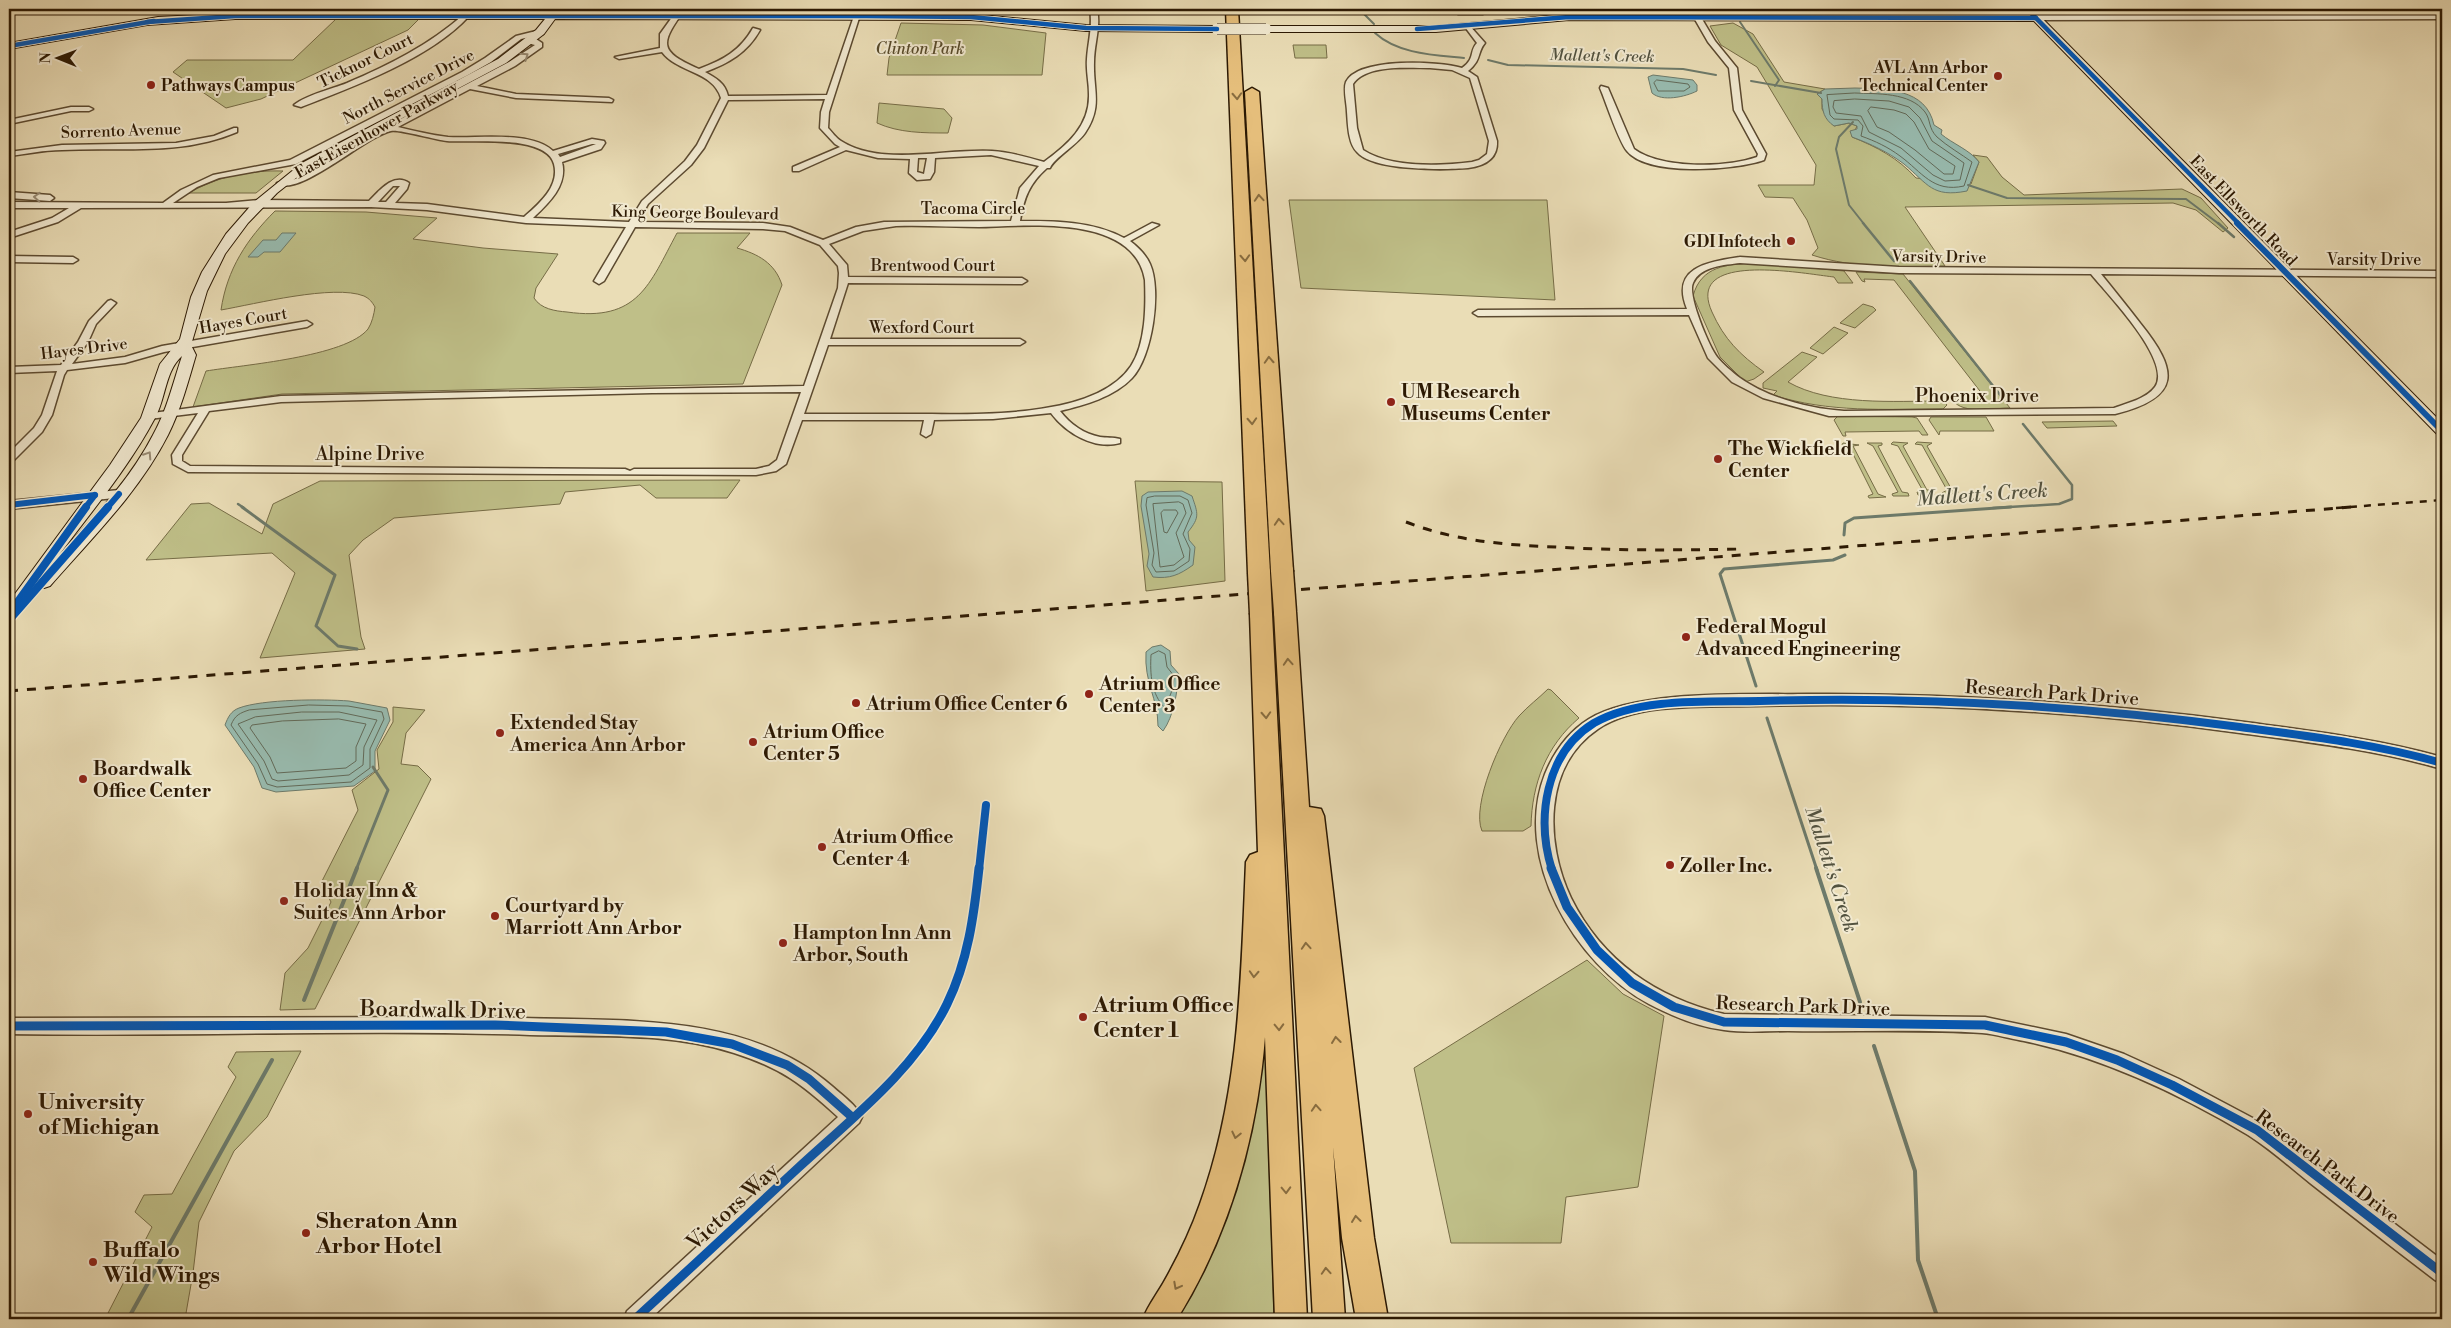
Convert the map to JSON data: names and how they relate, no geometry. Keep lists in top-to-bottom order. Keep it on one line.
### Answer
{"streets":{"main road":["East Eisenhower Parkway","East Ellsworth Road"],"street":["Ticknor Court","North Service Drive","Sorrento Avenue","Tacoma Circle","King George Boulevard","Varsity Drive","Brentwood Court","Hayes Court","Wexford Court","Hayes Drive","Phoenix Drive","Alpine Drive","Research Park Drive","Boardwalk Drive","Victors Way"]},"crossings":[["North Service Drive","East Eisenhower Parkway"],["North Service Drive","King George Boulevard"],["East Eisenhower Parkway","King George Boulevard"],["East Eisenhower Parkway","Hayes Court"],["East Eisenhower Parkway","Hayes Drive"],["Tacoma Circle","King George Boulevard"],["Tacoma Circle","Alpine Drive"],["East Ellsworth Road","Varsity Drive"],["King George Boulevard","Brentwood Court"],["Varsity Drive","Phoenix Drive"],["Hayes Court","Hayes Drive"],["Boardwalk Drive","Victors Way"]],"water":["Mallett's Creek"],"parks":["Clinton Park"],"places":["AVL Ann Arbor Technical Center","Pathways Campus","GDI Infotech","UM Research Museums Center","The Wickfield Center","Federal Mogul Advanced Engineering","Atrium Office Center 3","Atrium Office Center 6","Extended Stay America Ann Arbor","Atrium Office Center 5","Boardwalk Office Center","Atrium Office Center 4","Zoller Inc.","Holiday Inn & Suites Ann Arbor","Courtyard by Marriott Ann Arbor","Hampton Inn Ann Arbor, South","Atrium Office Center 1","University of Michigan","Sheraton Ann Arbor Hotel","Buffalo Wild Wings"],"north":"left"}
